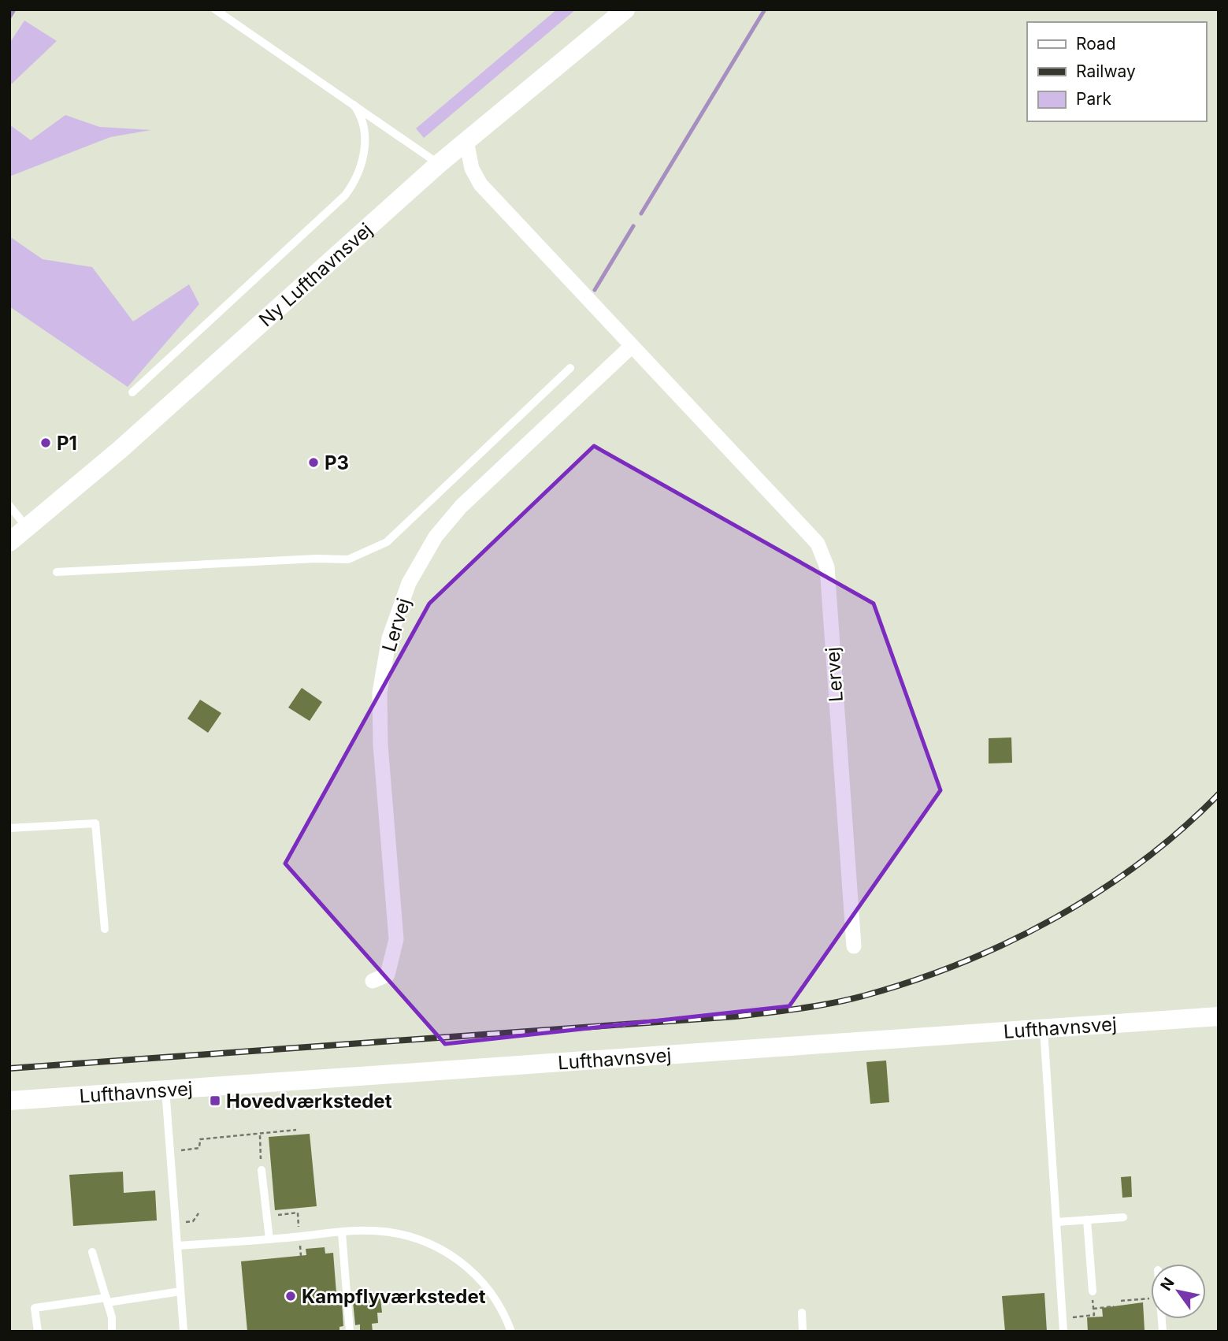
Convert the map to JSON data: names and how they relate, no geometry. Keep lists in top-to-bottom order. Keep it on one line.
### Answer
{"streets":{"street":["Ny Lufthavnsvej","Lervej","Lufthavnsvej"]},"crossings":[["Ny Lufthavnsvej","Lervej"]],"places":{"other":["P1","P3","Kampflyværkstedet"],"transit":["Hovedværkstedet"]},"legend":["Road","Railway","Park"],"north":"top left"}
